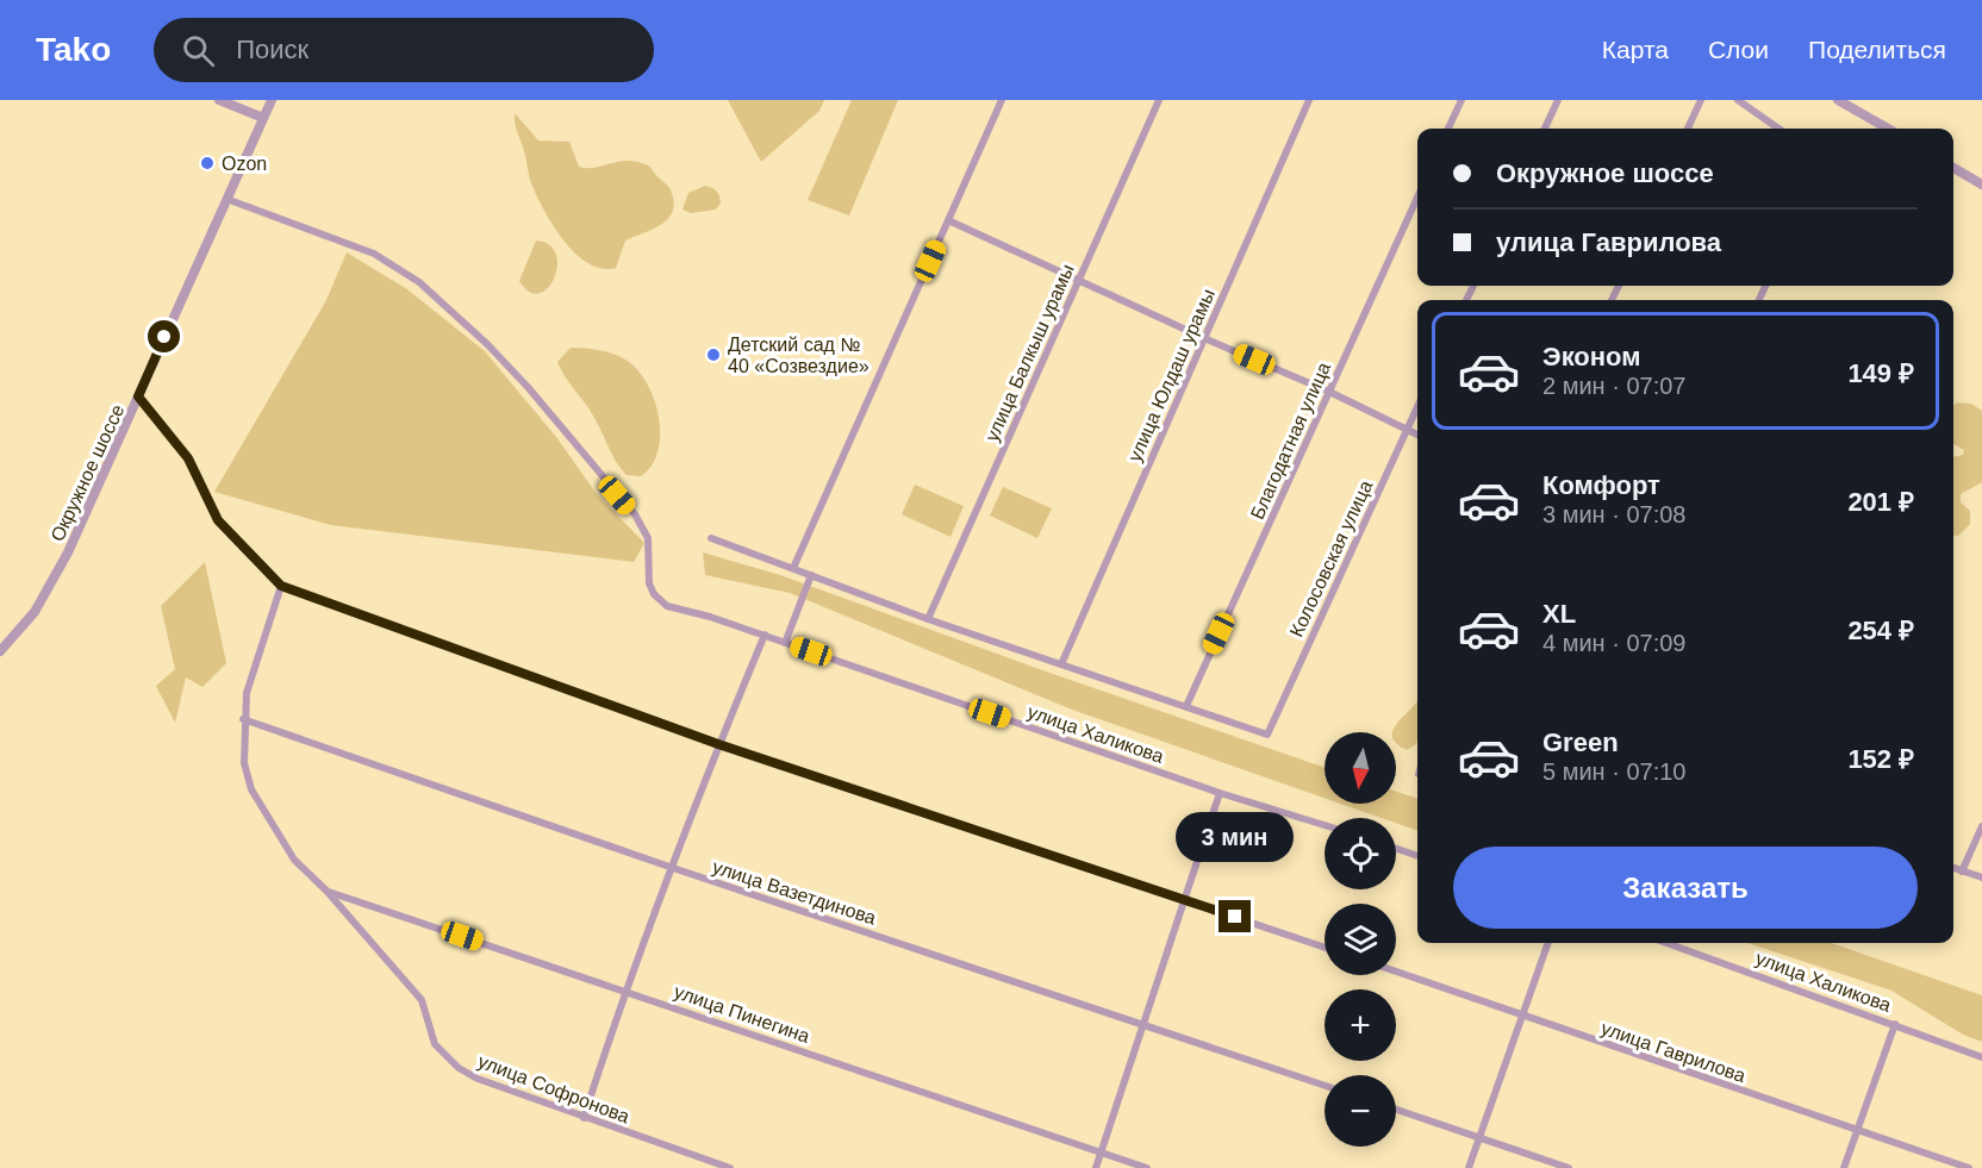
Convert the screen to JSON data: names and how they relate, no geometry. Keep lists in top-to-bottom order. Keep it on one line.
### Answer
{"streets":{"street":["улица Балкыш урамы","улица Юлдаш урамы","Благодатная улица","Окружное шоссе","Колосовская улица","улица Халикова","улица Вазетдинова","улица Пинегина","улица Гаврилова","улица Софронова"]},"crossings":[["Благодатная улица","Колосовская улица"],["Окружное шоссе","улица Халикова"],["улица Вазетдинова","улица Софронова"],["улица Пинегина","улица Софронова"]],"places":["Ozon","Детский сад № 40 «Созвездие»"],"north":"bottom","page":{"header":"Tako","search":"Поиск","nav":["Карта","Слои","Поделиться"],"banner":["Окружное шоссе","улица Гаврилова"],"list":[{"name":"Эконом","note":"2 мин · 07:07","value":"149 ₽"},{"name":"Комфорт","note":"3 мин · 07:08","value":"201 ₽"},{"name":"XL","note":"4 мин · 07:09","value":"254 ₽"},{"name":"Green","note":"5 мин · 07:10","value":"152 ₽"}],"map_buttons":["+","−"],"bubble":"3 мин","buttons":"Заказать"}}
